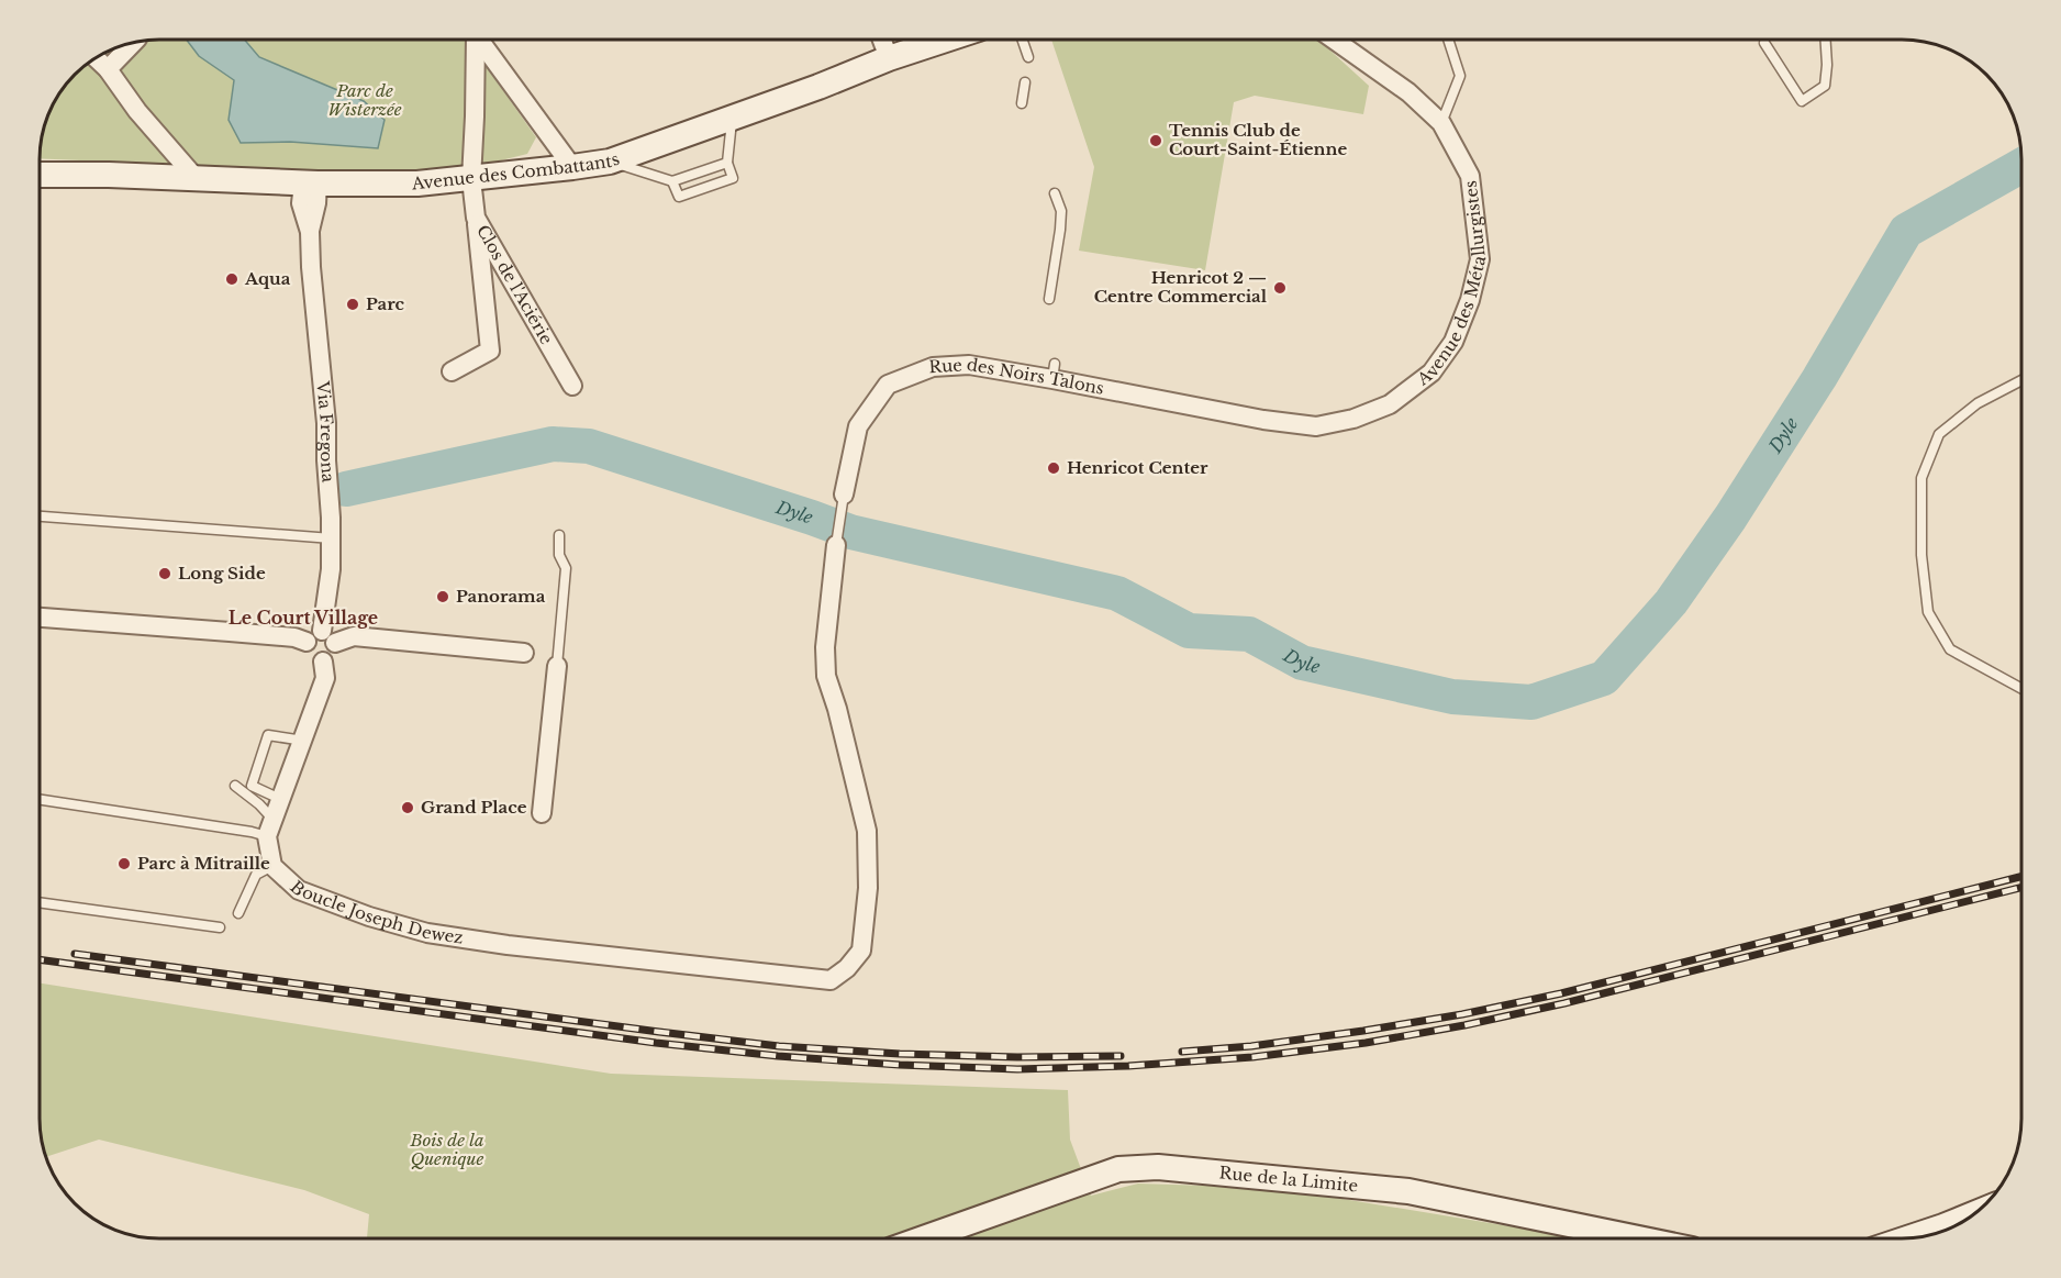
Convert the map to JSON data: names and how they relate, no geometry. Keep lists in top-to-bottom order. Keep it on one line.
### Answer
{"streets":{"main road":["Avenue des Combattants","Rue de la Limite"],"street":["Avenue des Métallurgistes","Clos de l'Aciérie","Rue des Noirs Talons","Via Fregona","Boucle Joseph Dewez"]},"crossings":[["Avenue des Combattants","Clos de l'Aciérie"],["Avenue des Combattants","Via Fregona"],["Avenue des Métallurgistes","Rue des Noirs Talons"],["Rue des Noirs Talons","Boucle Joseph Dewez"]],"districts":["Le Court Village"],"water":["Dyle"],"parks":["Parc de Wisterzée","Bois de la Quenique"],"places":["Tennis Club de Court-Saint-Étienne","Aqua","Henricot 2 — Centre Commercial","Parc","Henricot Center","Long Side","Panorama","Grand Place","Parc à Mitraille"]}
